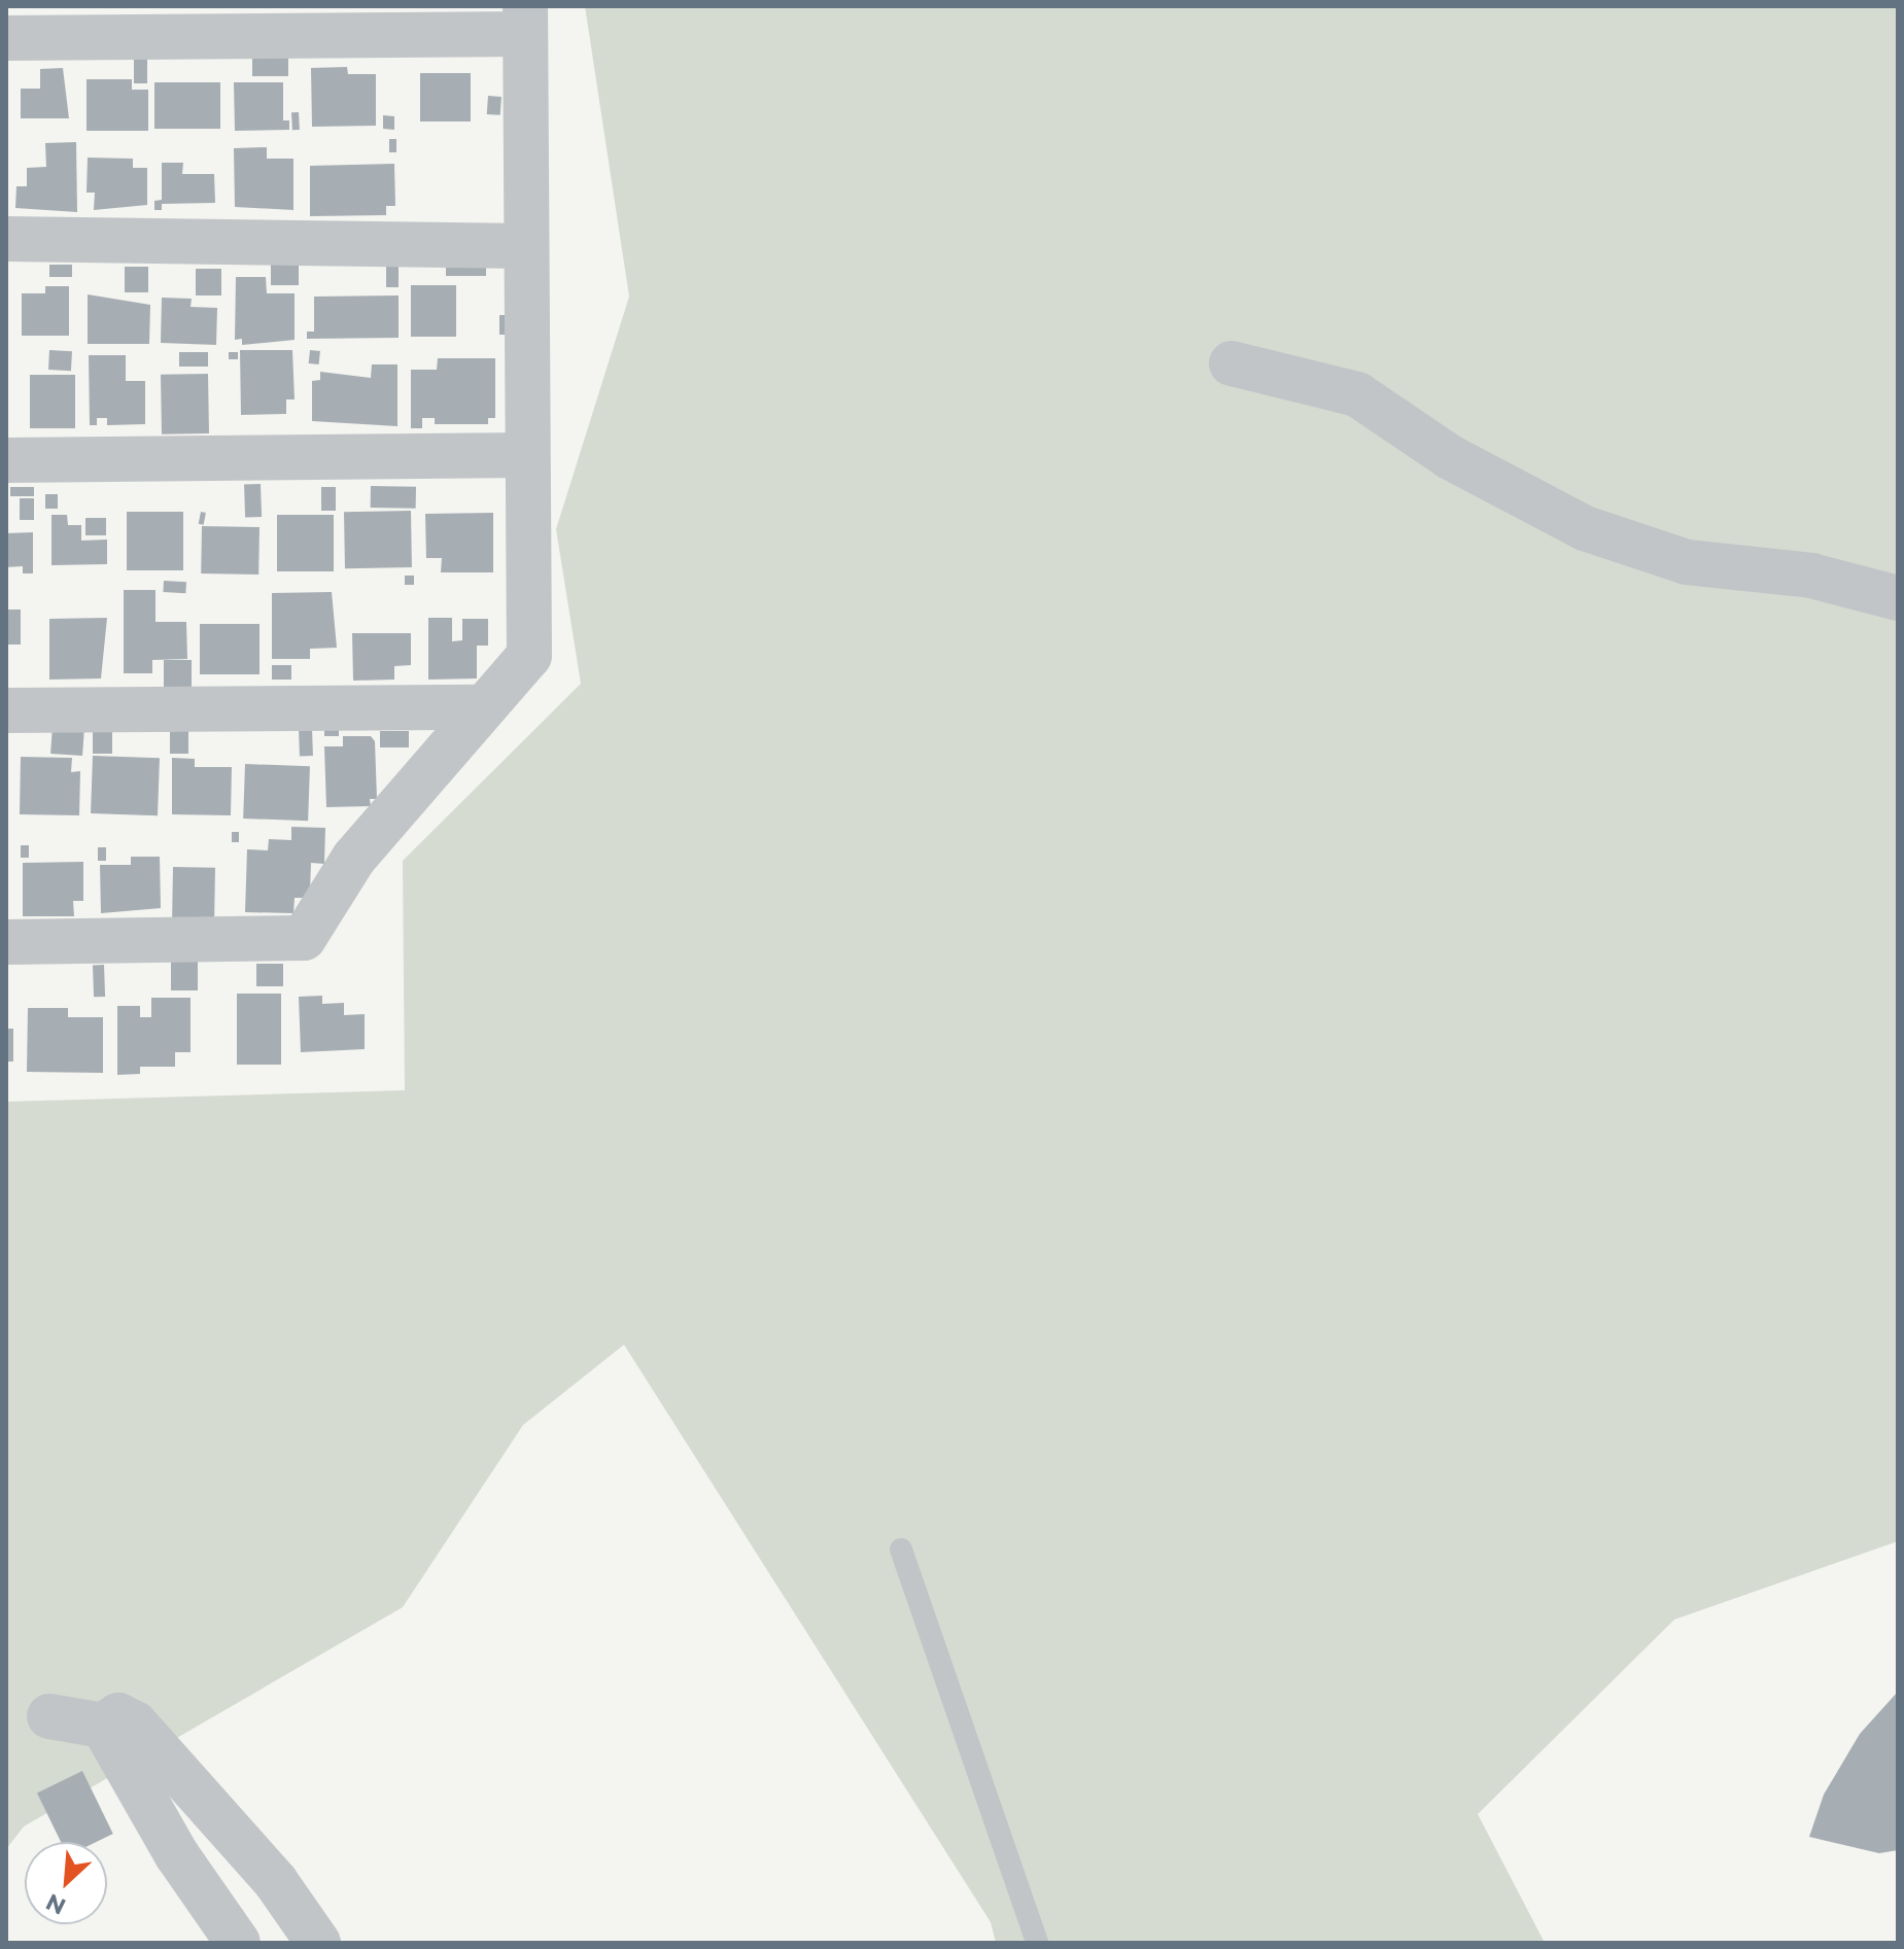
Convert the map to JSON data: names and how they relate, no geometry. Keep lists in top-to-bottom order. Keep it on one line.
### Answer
{"north":"bottom left"}
